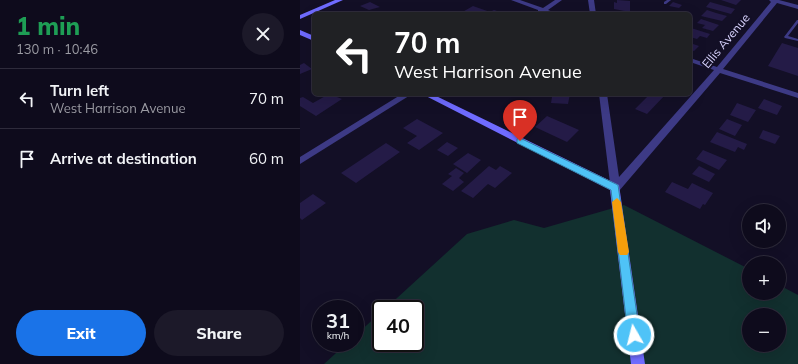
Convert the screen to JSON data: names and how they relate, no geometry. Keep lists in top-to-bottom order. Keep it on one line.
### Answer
{"streets":{"street":["Ellis Avenue"]},"page":{"heading":["1 min","130 m · 10:46"],"turn":["70 m","West Harrison Avenue"],"list":[{"name":"Turn left","note":"West Harrison Avenue","value":"70 m"},{"name":"Arrive at destination","value":"60 m"}],"map_buttons":["+","−"],"speed":"31 km/h","limit":"40","buttons":["Exit","Share"]}}
